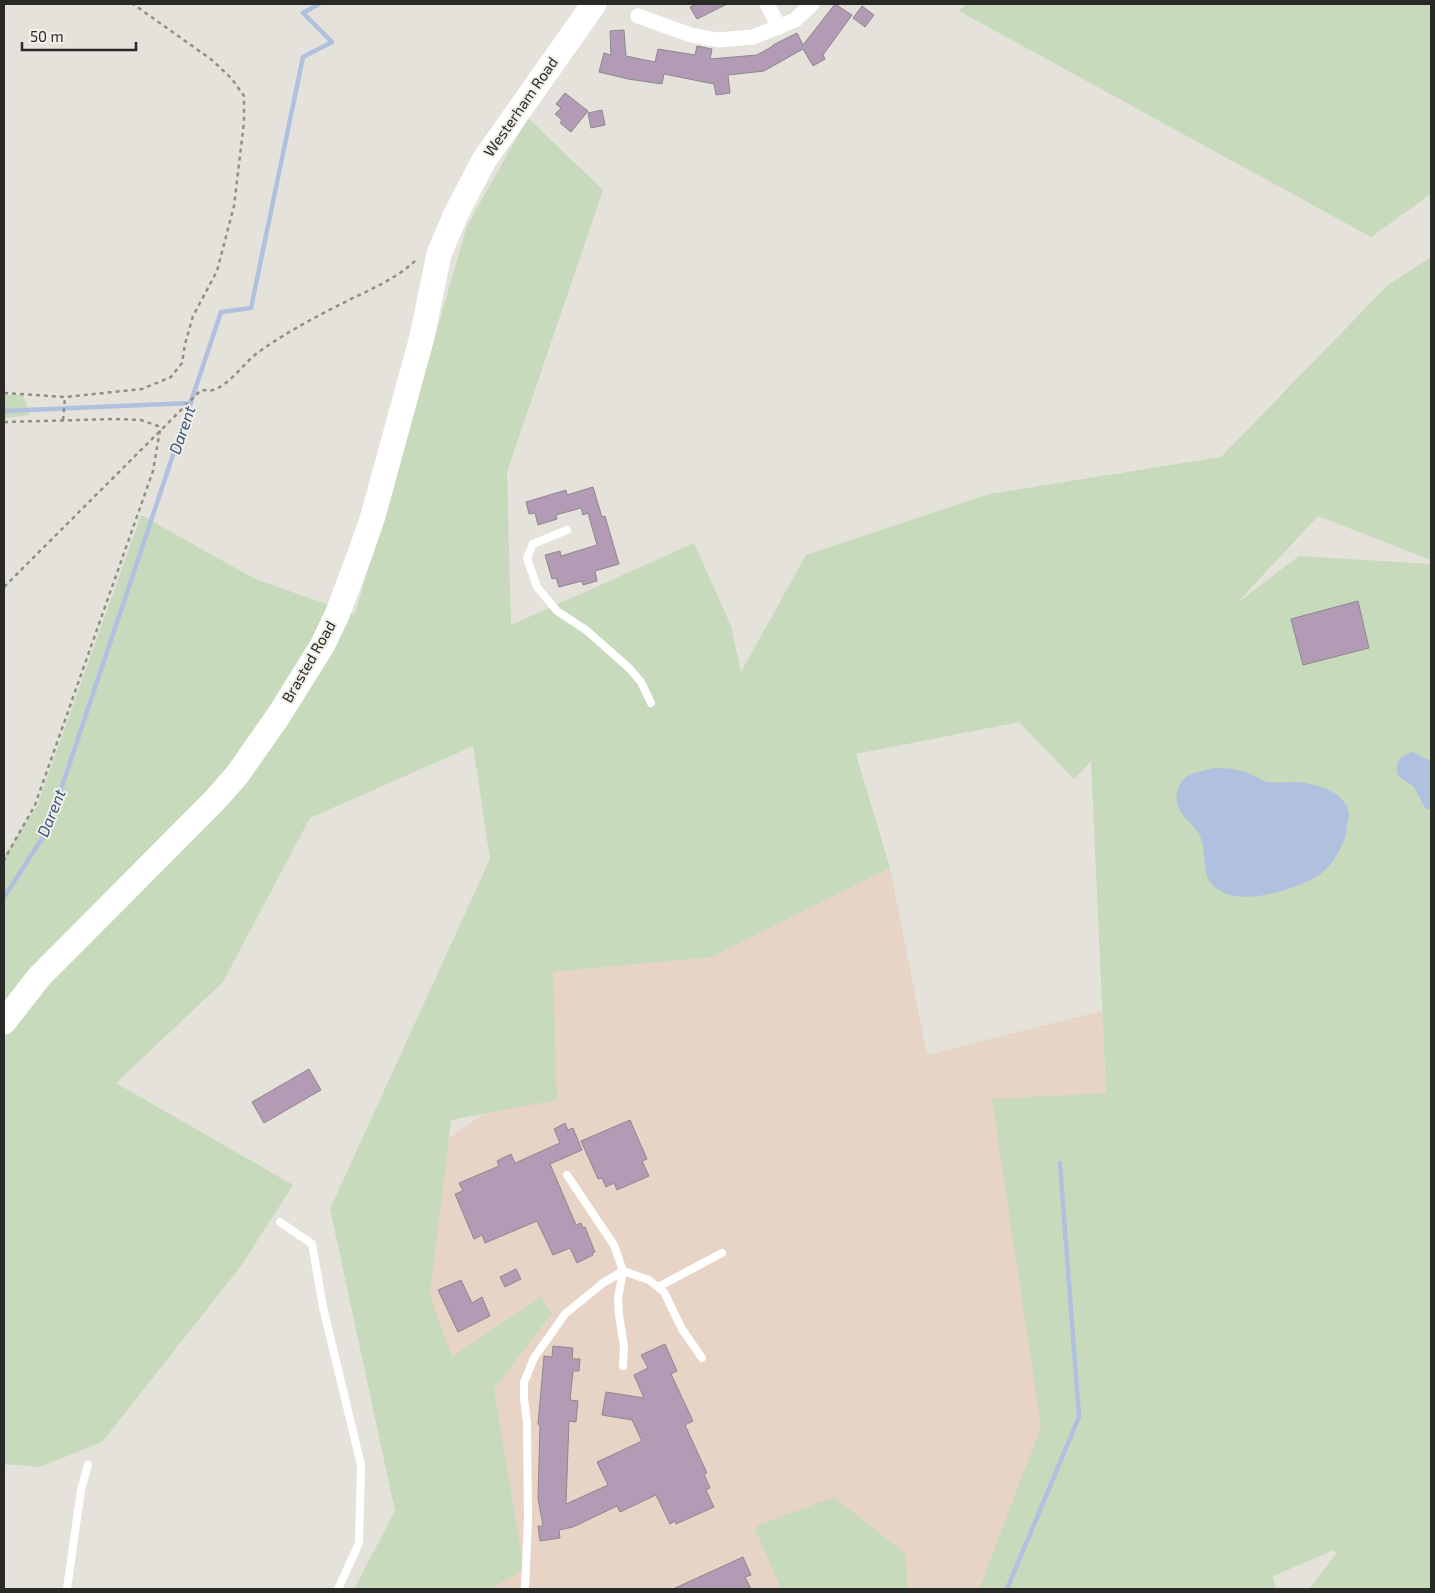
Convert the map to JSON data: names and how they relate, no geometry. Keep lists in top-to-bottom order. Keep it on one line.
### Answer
{"streets":{"main road":["Westerham Road","Brasted Road"]},"crossings":[["Westerham Road","Brasted Road"]],"water":["Darent"],"scale_bar":"50 m"}
